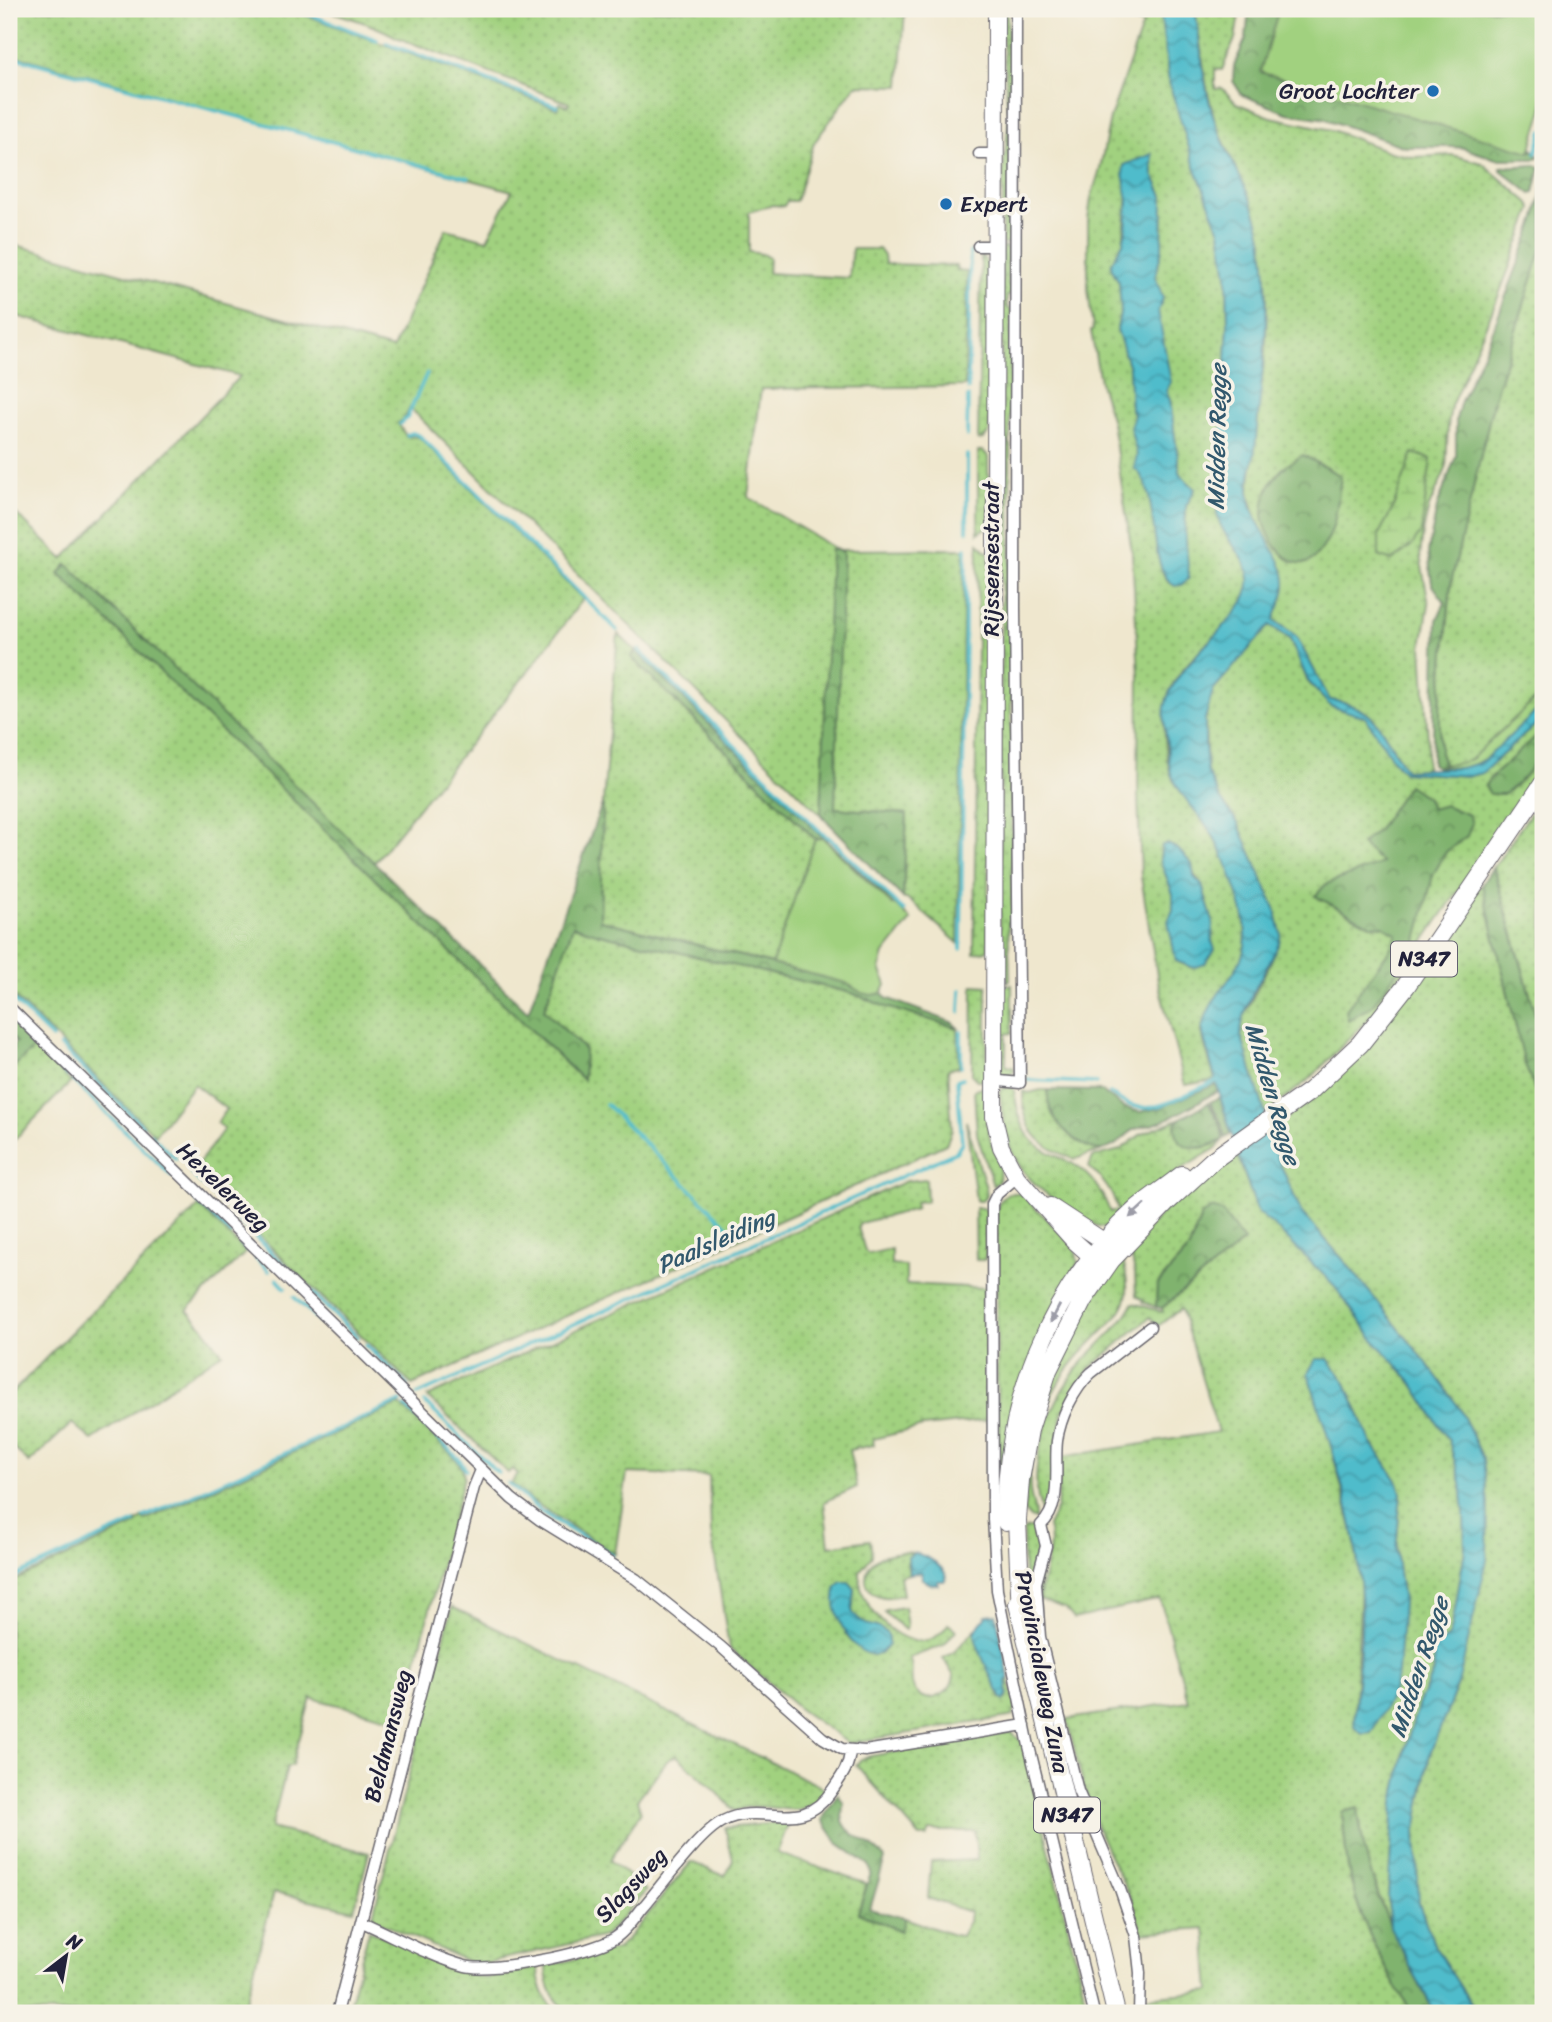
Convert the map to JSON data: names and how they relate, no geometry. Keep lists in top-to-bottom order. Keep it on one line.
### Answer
{"streets":{"main road":["Rijssensestraat","N347","Provincialeweg Zuna"],"street":["Hexelerweg","Beldmansweg","Slagsweg"]},"crossings":[["Rijssensestraat","N347"],["Rijssensestraat","Provincialeweg Zuna"],["N347","Provincialeweg Zuna"],["Hexelerweg","Beldmansweg"],["Beldmansweg","Slagsweg"]],"water":["Midden Regge","Paalsleiding"],"places":["Groot Lochter","Expert"],"north":"top right"}
